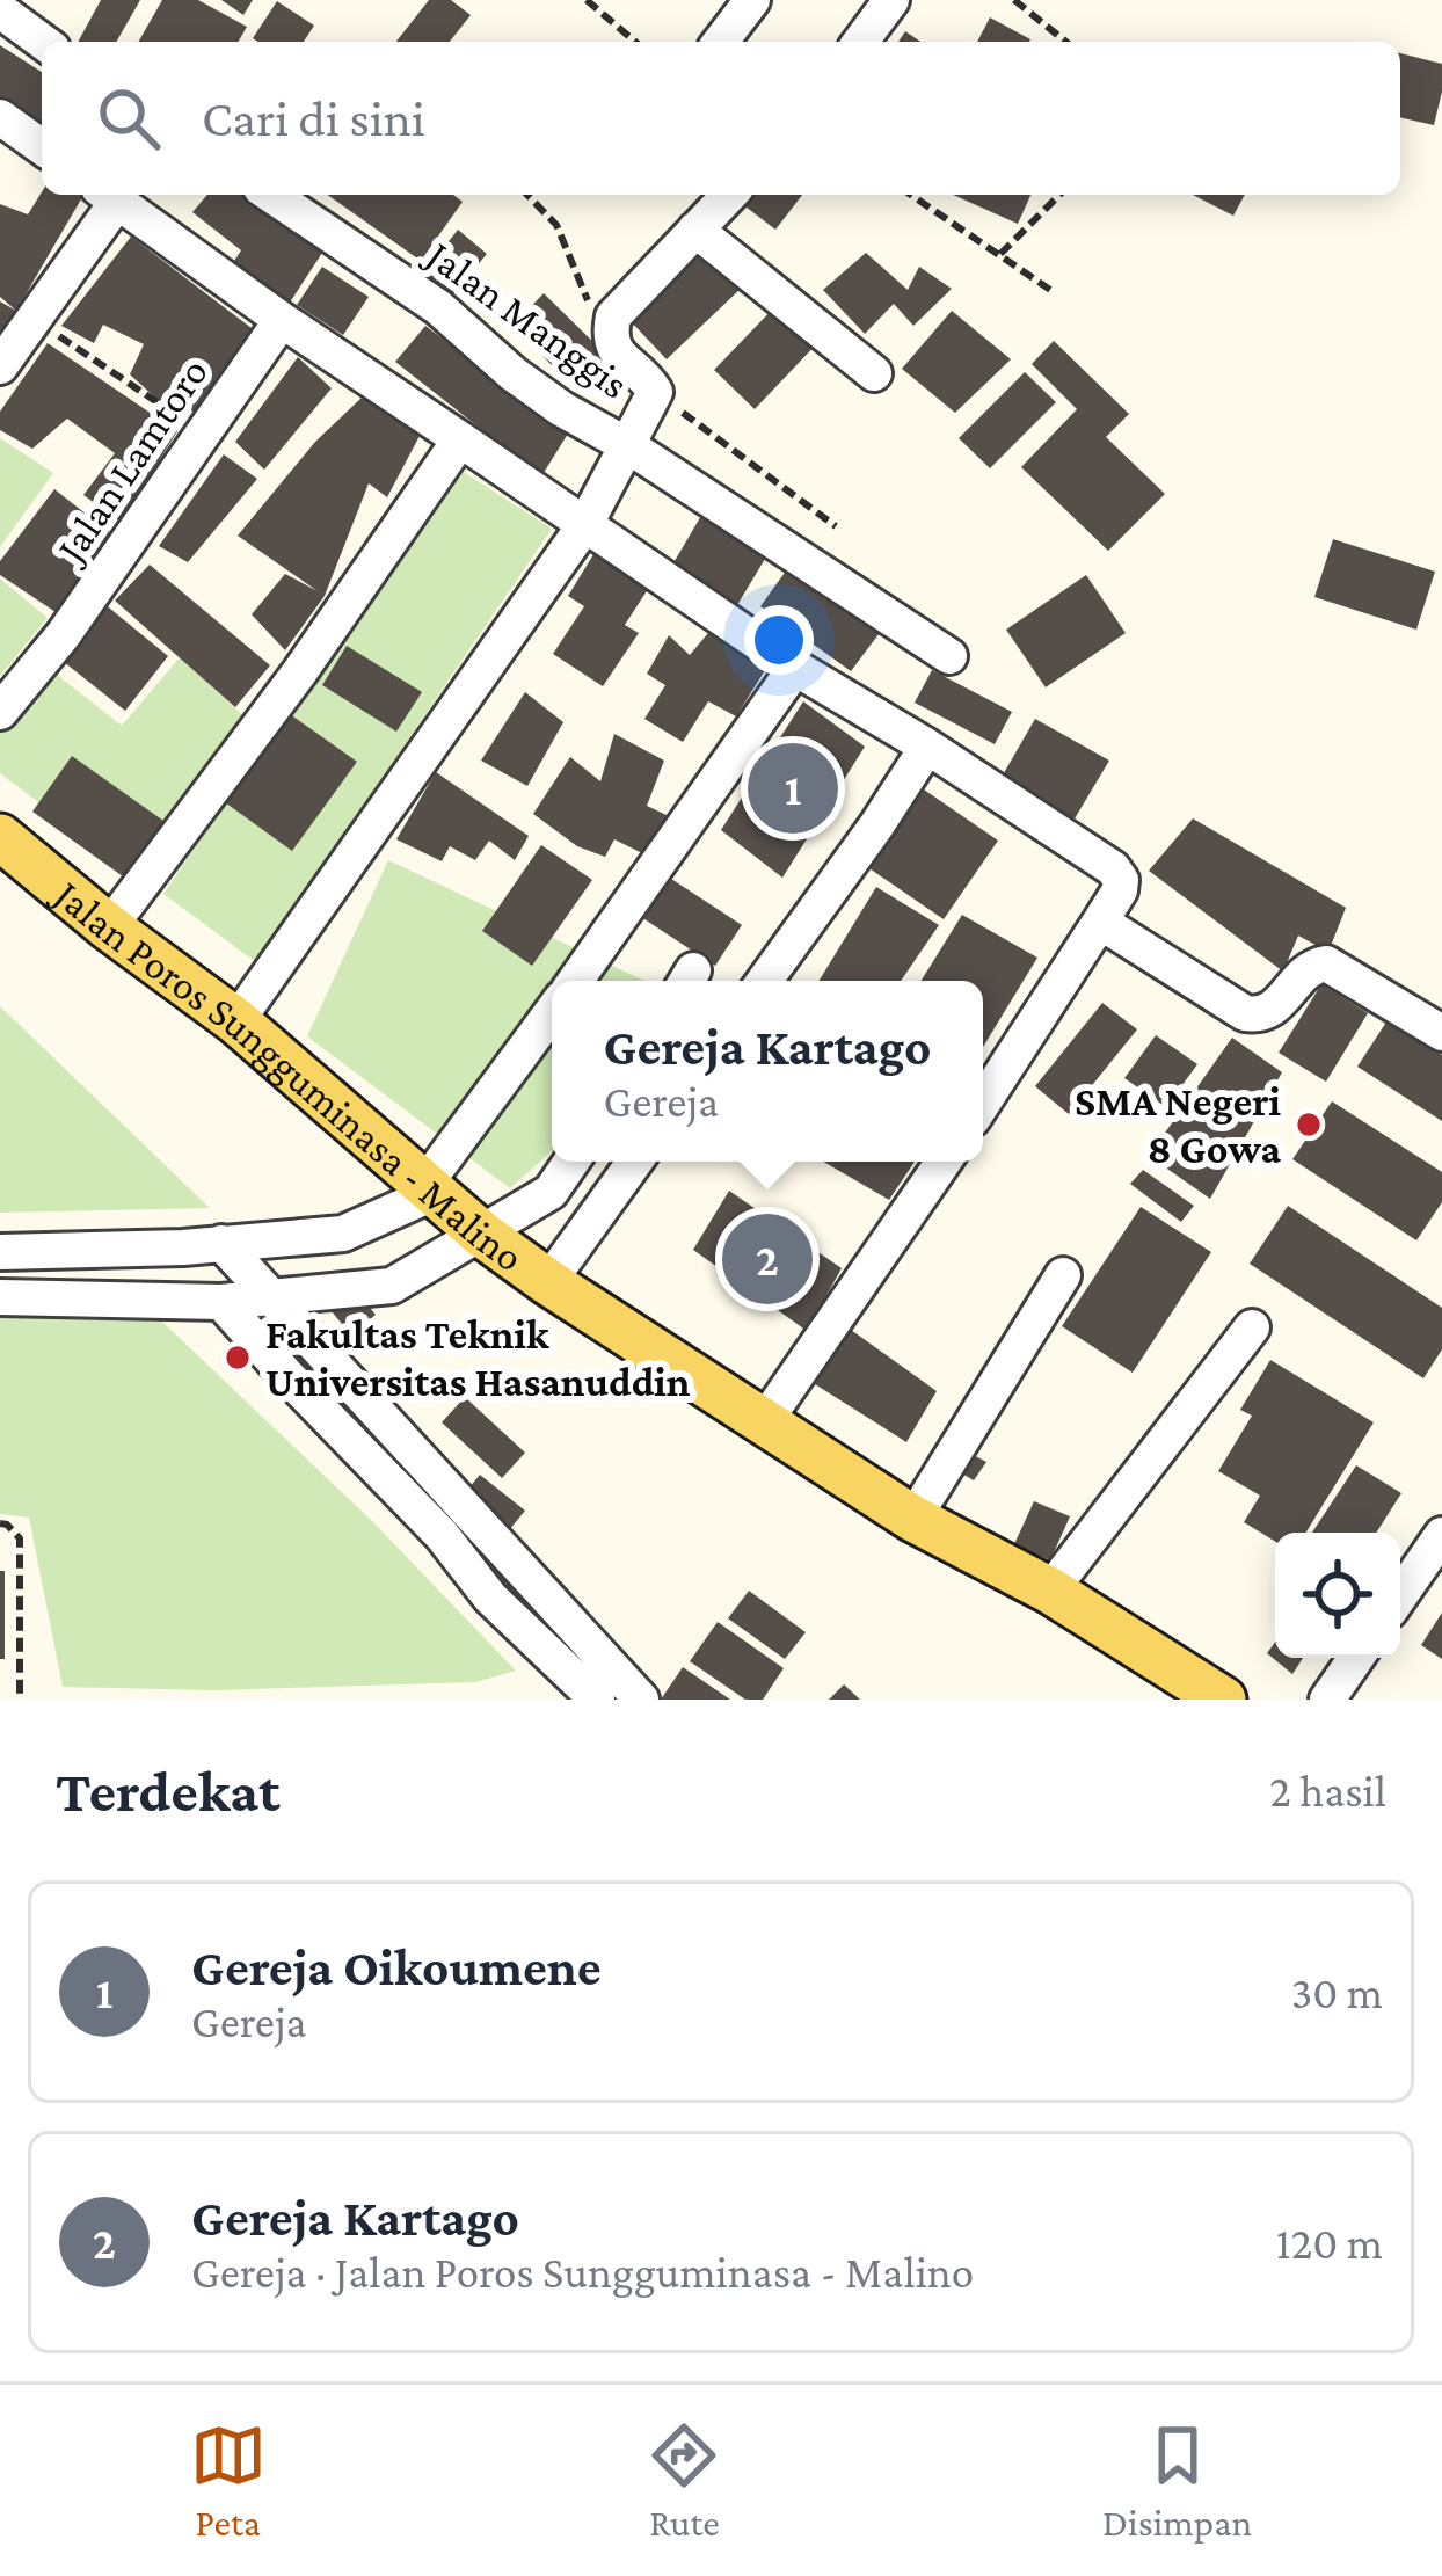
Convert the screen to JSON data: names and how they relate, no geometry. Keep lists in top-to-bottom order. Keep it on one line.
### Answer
{"streets":{"main road":["Jalan Poros Sungguminasa - Malino"],"street":["Jalan Manggis","Jalan Lamtoro"]},"crossings":[["Jalan Manggis","Jalan Poros Sungguminasa - Malino"]],"places":["SMA Negeri 8 Gowa","Fakultas Teknik Universitas Hasanuddin"],"page":{"search":"Cari di sini","pins":["1","2"],"popup":["Gereja Kartago","Gereja"],"heading":["Terdekat","2 hasil"],"list":[{"mark":"1","name":"Gereja Oikoumene","note":"Gereja","value":"30 m"},{"mark":"2","name":"Gereja Kartago","note":"Gereja · Jalan Poros Sungguminasa - Malino","value":"120 m"}],"nav":["Peta","Rute","Disimpan"]}}
